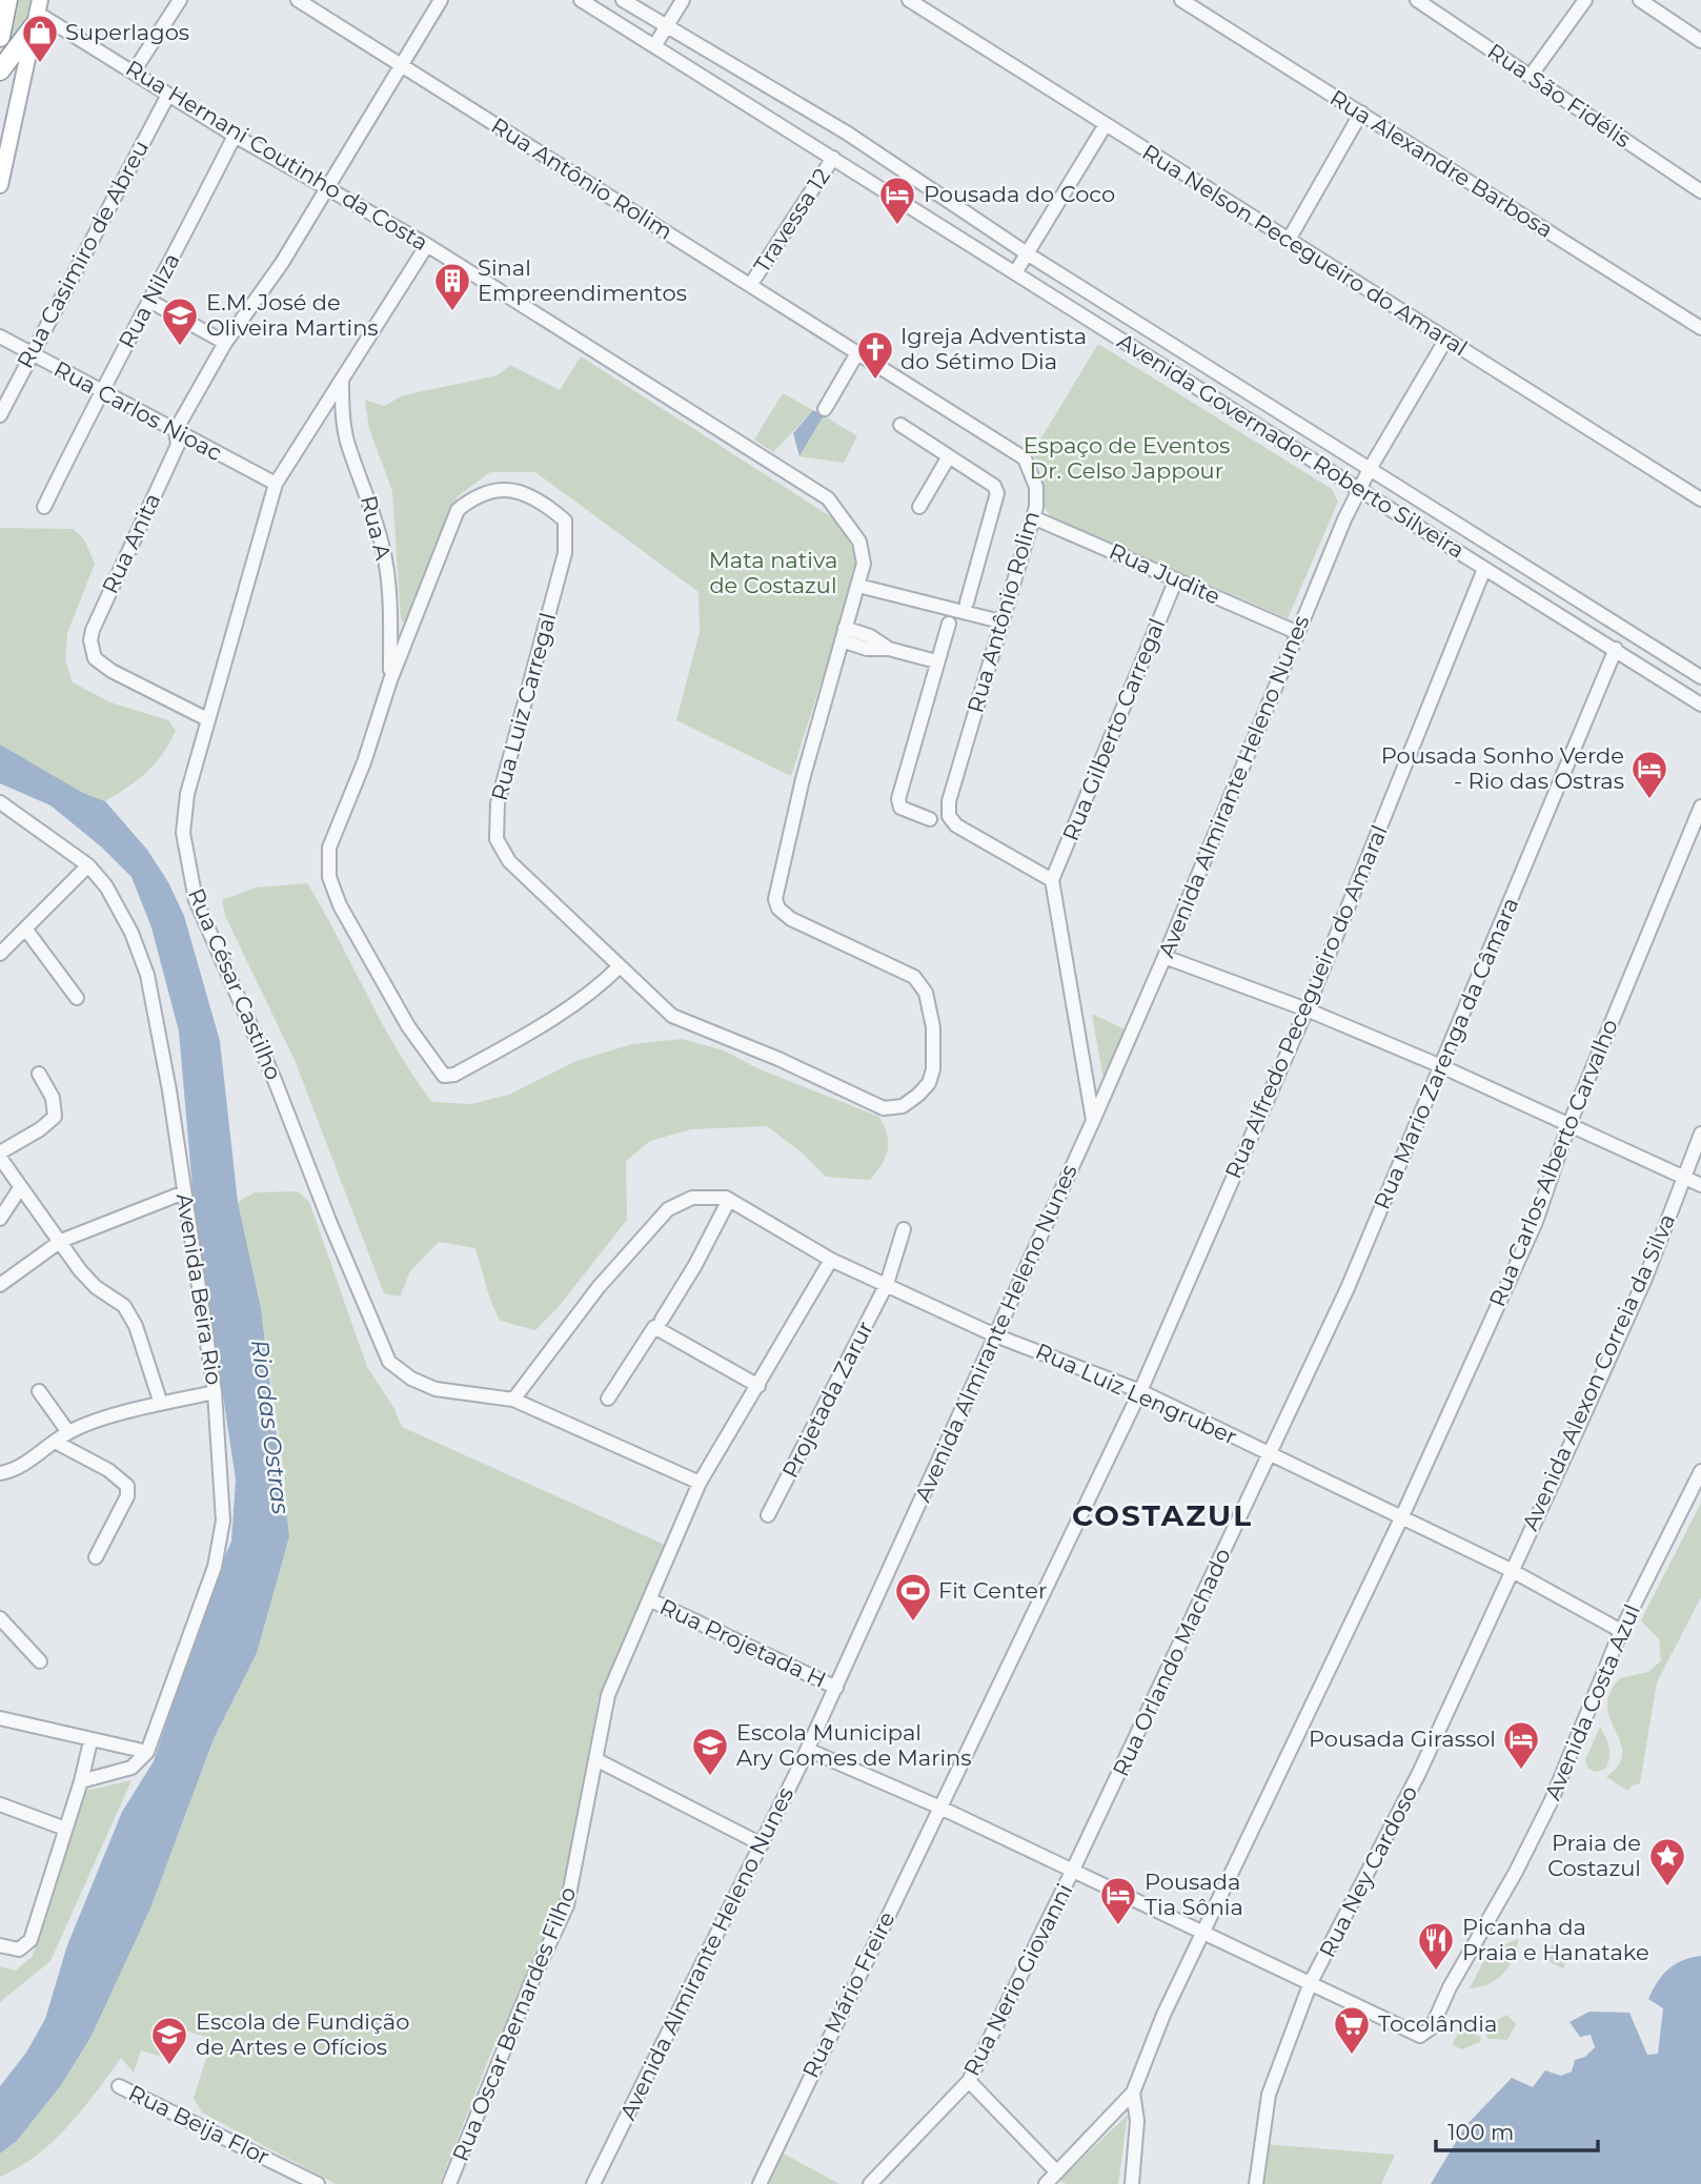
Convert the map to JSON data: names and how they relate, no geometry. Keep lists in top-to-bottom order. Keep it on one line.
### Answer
{"streets":{"street":["Rua São Fidélis","Rua Hernani Coutinho da Costa","Rua Alexandre Barbosa","Rua Antônio Rolim","Travessa 12","Rua Nelson Pecegueiro do Amaral","Rua Casimiro de Abreu","Rua Nilza","Rua Carlos Nioac","Avenida Governador Roberto Silveira","Rua A","Rua Anita","Rua Judite","Rua Luiz Carregal","Rua Gilberto Carregal","Avenida Almirante Heleno Nunes","Rua César Castilho","Rua Alfredo Pecegueiro do Amaral","Rua Mario Zarenga da Câmara","Rua Carlos Alberto Carvalho","Avenida Beira Rio","Avenida Alexon Correia da Silva","Rua Luiz Lengruber","Projetada Zarur","Rua Projetada H","Rua Orlando Machado","Avenida Costa Azul","Rua Ney Cardoso","Rua Nerio Giovanni","Rua Mário Freire","Rua Oscar Bernardes Filho","Rua Beija Flor"]},"crossings":[["Rua Hernani Coutinho da Costa","Rua Casimiro de Abreu"],["Rua Hernani Coutinho da Costa","Rua Nilza"],["Rua Hernani Coutinho da Costa","Rua Anita"],["Rua Hernani Coutinho da Costa","Rua Luiz Carregal"],["Rua Hernani Coutinho da Costa","Rua César Castilho"],["Rua Antônio Rolim","Travessa 12"],["Rua Antônio Rolim","Rua Anita"],["Rua Antônio Rolim","Rua Judite"],["Rua Antônio Rolim","Rua Gilberto Carregal"],["Travessa 12","Avenida Governador Roberto Silveira"],["Rua Nelson Pecegueiro do Amaral","Avenida Almirante Heleno Nunes"],["Rua Casimiro de Abreu","Rua Carlos Nioac"],["Rua Nilza","Rua Carlos Nioac"],["Rua Carlos Nioac","Rua Anita"],["Rua Carlos Nioac","Rua César Castilho"],["Avenida Governador Roberto Silveira","Avenida Almirante Heleno Nunes"],["Avenida Governador Roberto Silveira","Rua Alfredo Pecegueiro do Amaral"],["Avenida Governador Roberto Silveira","Rua Mario Zarenga da Câmara"],["Rua A","Rua Luiz Carregal"],["Rua A","Rua César Castilho"],["Rua Anita","Rua César Castilho"],["Rua Judite","Rua Gilberto Carregal"],["Rua Judite","Avenida Almirante Heleno Nunes"],["Avenida Almirante Heleno Nunes","Rua Luiz Lengruber"],["Avenida Almirante Heleno Nunes","Rua Projetada H"],["Rua César Castilho","Rua Luiz Lengruber"],["Rua César Castilho","Rua Oscar Bernardes Filho"],["Rua Alfredo Pecegueiro do Amaral","Rua Luiz Lengruber"],["Rua Alfredo Pecegueiro do Amaral","Rua Mário Freire"],["Rua Mario Zarenga da Câmara","Rua Luiz Lengruber"],["Rua Mario Zarenga da Câmara","Rua Orlando Machado"],["Rua Carlos Alberto Carvalho","Rua Luiz Lengruber"],["Avenida Alexon Correia da Silva","Rua Luiz Lengruber"],["Avenida Alexon Correia da Silva","Rua Ney Cardoso"],["Rua Luiz Lengruber","Projetada Zarur"],["Rua Luiz Lengruber","Rua Orlando Machado"],["Rua Luiz Lengruber","Avenida Costa Azul"],["Rua Luiz Lengruber","Rua Ney Cardoso"],["Rua Luiz Lengruber","Rua Oscar Bernardes Filho"],["Rua Projetada H","Rua Oscar Bernardes Filho"],["Rua Orlando Machado","Rua Nerio Giovanni"],["Avenida Costa Azul","Rua Ney Cardoso"]],"districts":["COSTAZUL"],"water":["Rio das Ostras"],"parks":["Espaço de Eventos Dr. Celso Jappour","Mata nativa de Costazul"],"places":{"shop":["Superlagos"],"hotel":["Pousada do Coco","Pousada Sonho Verde - Rio das Ostras","Pousada Girassol","Pousada Tia Sônia"],"building":["Sinal Empreendimentos"],"school or university":["E.M. José de Oliveira Martins","Escola Municipal Ary Gomes de Marins","Escola de Fundição de Artes e Ofícios"],"church":["Igreja Adventista do Sétimo Dia"],"sports":["Fit Center"],"place":["Praia de Costazul"],"restaurant":["Picanha da Praia e Hanatake"],"supermarket":["Tocolândia"]},"scale_bar":"100 m"}
